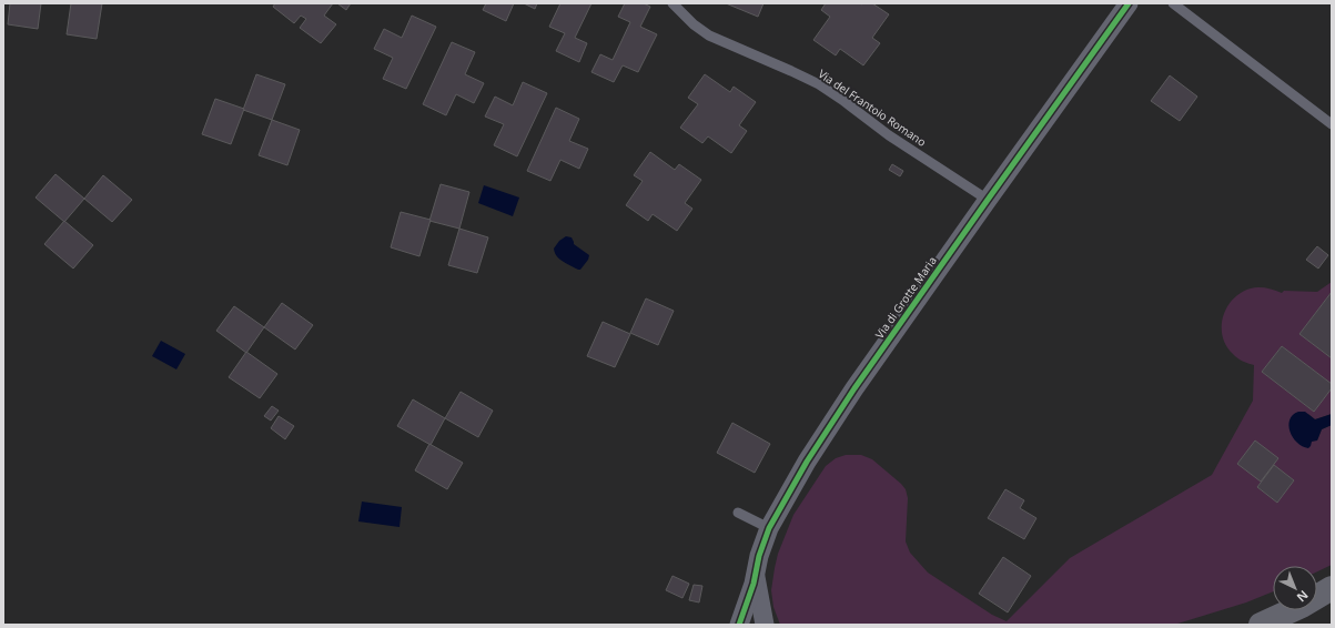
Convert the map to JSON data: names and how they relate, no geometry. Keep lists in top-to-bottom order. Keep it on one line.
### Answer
{"streets":{"street":["Via di Grotte Maria"],"lane":["Via del Frantoio Romano"]},"crossings":[["Via del Frantoio Romano","Via di Grotte Maria"]],"north":"bottom right"}
